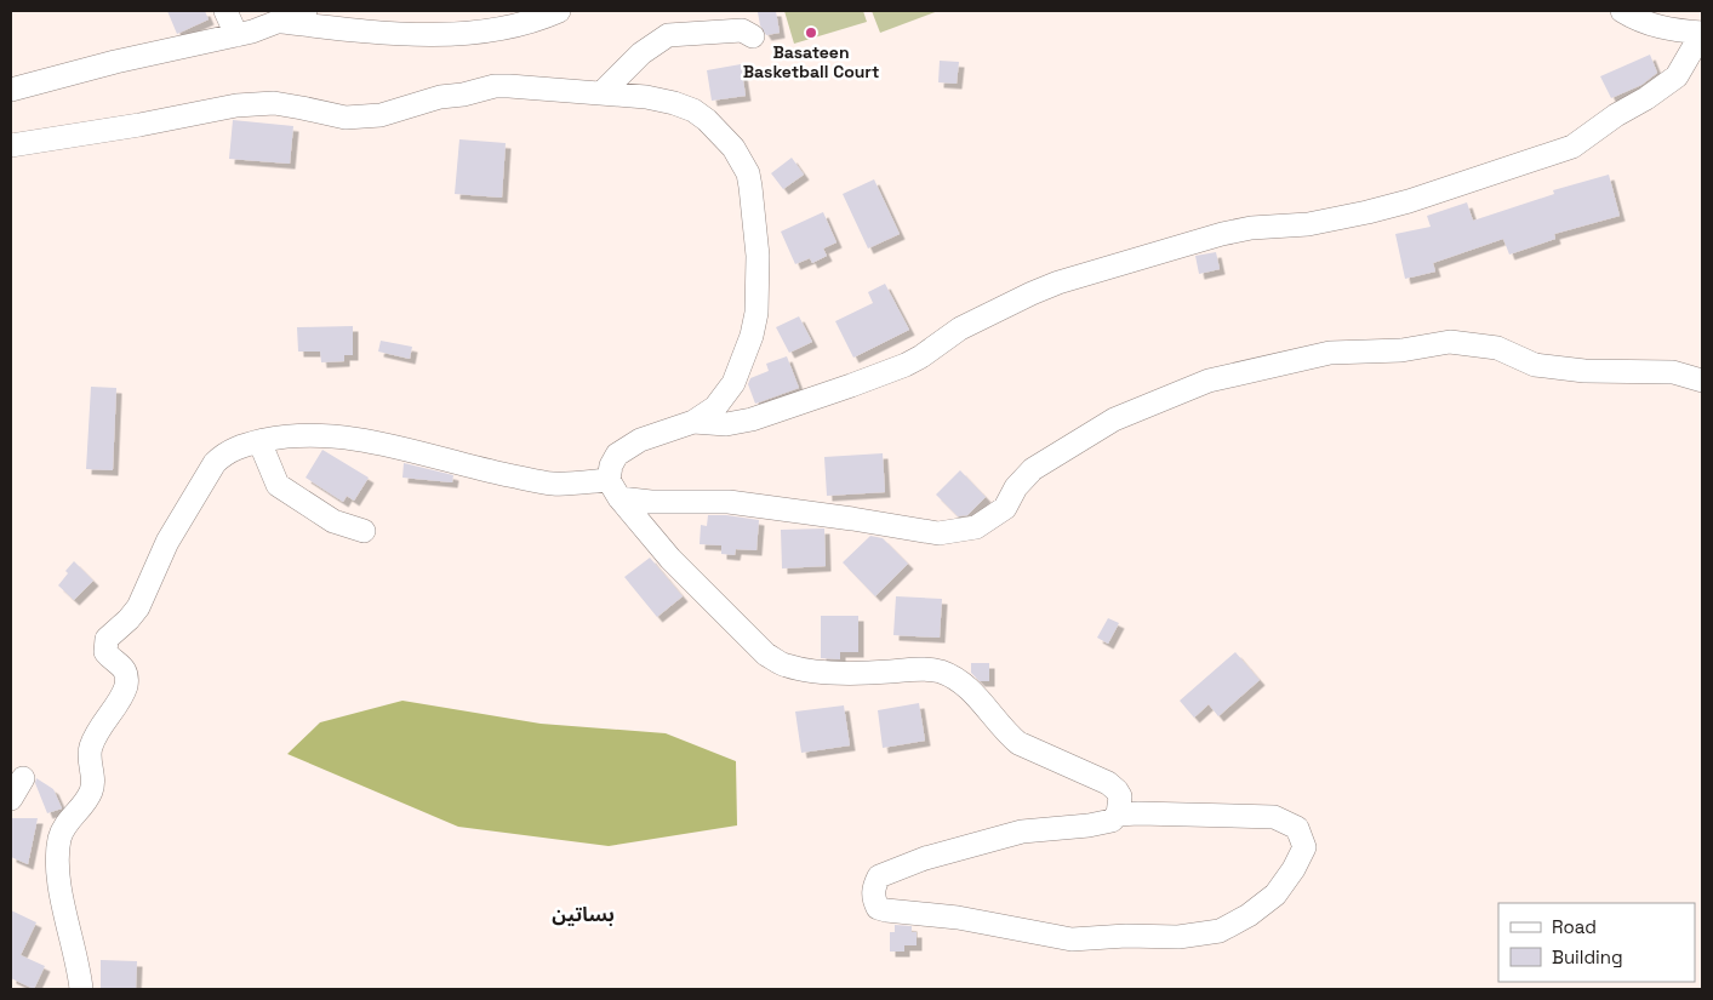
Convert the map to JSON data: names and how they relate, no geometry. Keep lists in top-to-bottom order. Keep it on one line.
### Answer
{"districts":["بساتين"],"places":["Basateen Basketball Court"],"legend":["Road","Building"]}
